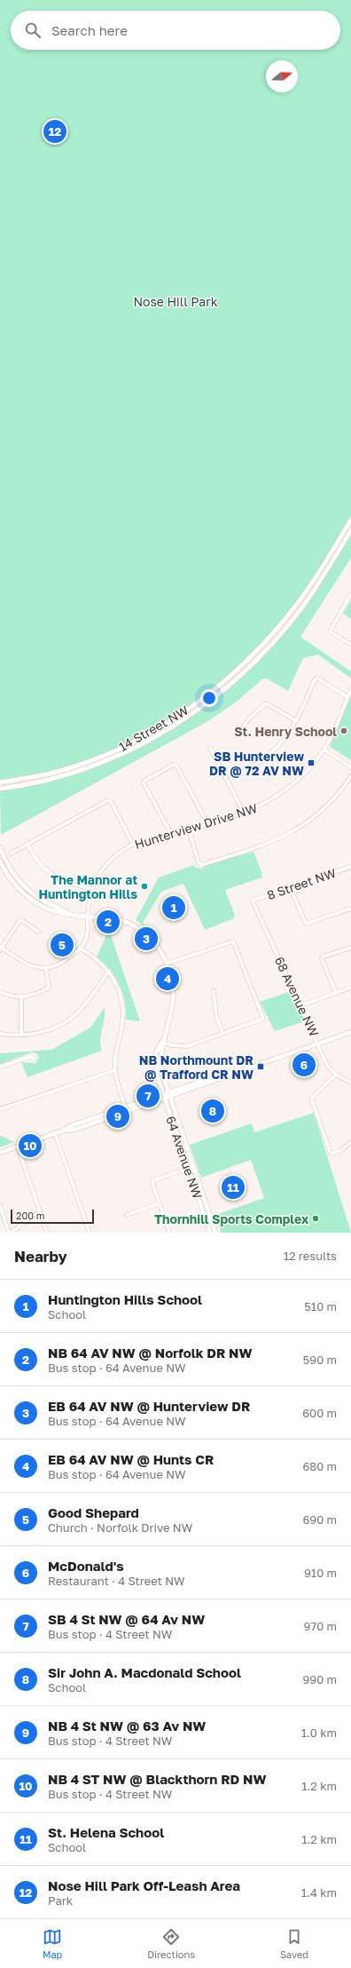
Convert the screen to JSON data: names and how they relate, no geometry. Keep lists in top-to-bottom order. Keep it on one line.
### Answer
{"streets":{"main road":["14 Street NW","64 Avenue NW"],"street":["Hunterview Drive NW","8 Street NW","68 Avenue NW"]},"crossings":[["Hunterview Drive NW","64 Avenue NW"],["8 Street NW","68 Avenue NW"]],"parks":["Nose Hill Park"],"places":{"other":["St. Henry School","The Mannor at Huntington Hills","Thornhill Sports Complex"],"transit":["SB Hunterview DR @ 72 AV NW","NB Northmount DR @ Trafford CR NW"]},"scale_bar":"200 m","north":"right","page":{"search":"Search here","pins":["12","1","2","3","5","4","6","7","8","9","10","11"],"scale":"200 m","heading":["Nearby","12 results"],"list":[{"mark":"1","name":"Huntington Hills School","note":"School","value":"510 m"},{"mark":"2","name":"NB 64 AV NW @ Norfolk DR NW","note":"Bus stop · 64 Avenue NW","value":"590 m"},{"mark":"3","name":"EB 64 AV NW @ Hunterview DR","note":"Bus stop · 64 Avenue NW","value":"600 m"},{"mark":"4","name":"EB 64 AV NW @ Hunts CR","note":"Bus stop · 64 Avenue NW","value":"680 m"},{"mark":"5","name":"Good Shepard","note":"Church · Norfolk Drive NW","value":"690 m"},{"mark":"6","name":"McDonald's","note":"Restaurant · 4 Street NW","value":"910 m"},{"mark":"7","name":"SB 4 St NW @ 64 Av NW","note":"Bus stop · 4 Street NW","value":"970 m"},{"mark":"8","name":"Sir John A. Macdonald School","note":"School","value":"990 m"},{"mark":"9","name":"NB 4 St NW @ 63 Av NW","note":"Bus stop · 4 Street NW","value":"1.0 km"},{"mark":"10","name":"NB 4 ST NW @ Blackthorn RD NW","note":"Bus stop · 4 Street NW","value":"1.2 km"},{"mark":"11","name":"St. Helena School","note":"School","value":"1.2 km"},{"mark":"12","name":"Nose Hill Park Off-Leash Area","note":"Park","value":"1.4 km"}],"nav":["Map","Directions","Saved"]}}
